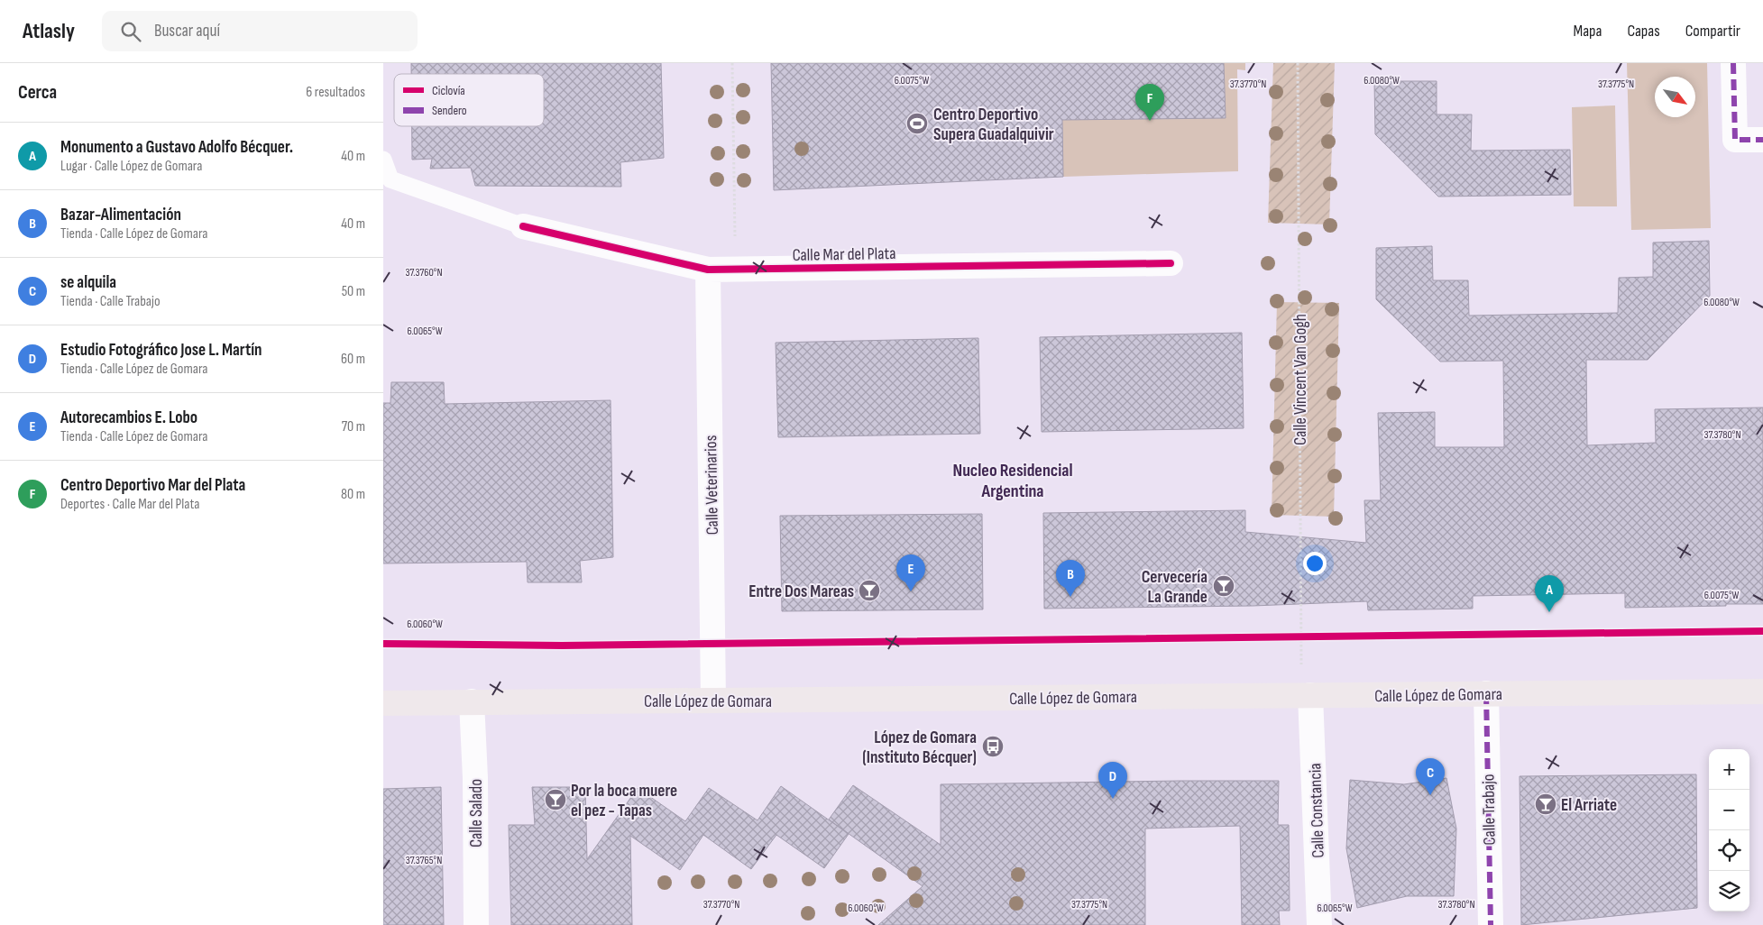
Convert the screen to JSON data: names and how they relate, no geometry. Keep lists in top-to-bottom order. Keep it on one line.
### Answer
{"streets":{"main road":["Calle López de Gomara"],"street":["Calle Mar del Plata","Calle Veterinarios","Calle Trabajo","Calle Constancia","Calle Salado"],"path":["Calle Vincent Van Gogh"]},"crossings":[["Calle Mar del Plata","Calle Veterinarios"],["Calle Vincent Van Gogh","Calle López de Gomara"],["Calle Vincent Van Gogh","Calle Constancia"],["Calle Veterinarios","Calle López de Gomara"],["Calle López de Gomara","Calle Trabajo"],["Calle López de Gomara","Calle Constancia"],["Calle López de Gomara","Calle Salado"]],"districts":["Nucleo Residencial Argentina"],"places":{"sports":["Centro Deportivo Supera Guadalquivir"],"bar":["Cervecería La Grande","Entre Dos Mareas","Por la boca muere el pez - Tapas","El Arriate"],"bus stop":["López de Gomara (Instituto Bécquer)"]},"legend":["Ciclovía","Sendero"],"north":"bottom right","page":{"header":"Atlasly","search":"Buscar aquí","nav":["Mapa","Capas","Compartir"],"heading":["Cerca","6 resultados"],"pins":["F","E","B","A","C","D"],"list":[{"mark":"A","name":"Monumento a Gustavo Adolfo Bécquer.","note":"Lugar · Calle López de Gomara","value":"40 m"},{"mark":"B","name":"Bazar-Alimentación","note":"Tienda · Calle López de Gomara","value":"40 m"},{"mark":"C","name":"se alquila","note":"Tienda · Calle Trabajo","value":"50 m"},{"mark":"D","name":"Estudio Fotográfico Jose L. Martín","note":"Tienda · Calle López de Gomara","value":"60 m"},{"mark":"E","name":"Autorecambios E. Lobo","note":"Tienda · Calle López de Gomara","value":"70 m"},{"mark":"F","name":"Centro Deportivo Mar del Plata","note":"Deportes · Calle Mar del Plata","value":"80 m"}],"map_buttons":["+","−"]},"coordinates":["6.0075°W","6.0080°W","37.3770°N","37.3775°N","37.3760°N","6.0065°W","37.3780°N","6.0060°W","37.3765°N"]}
